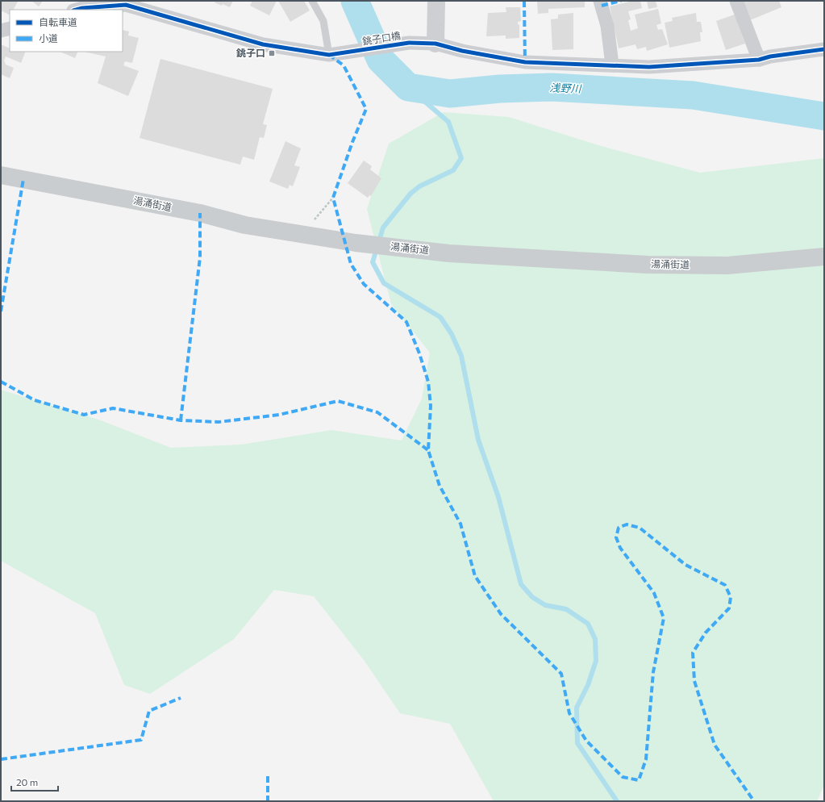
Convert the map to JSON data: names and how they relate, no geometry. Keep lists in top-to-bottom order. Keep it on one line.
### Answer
{"streets":{"main road":["湯涌街道"],"street":["銚子口橋"]},"water":["浅野川"],"places":{"transit":["銚子口"]},"legend":["自転車道","小道"],"scale_bar":"20 m"}
